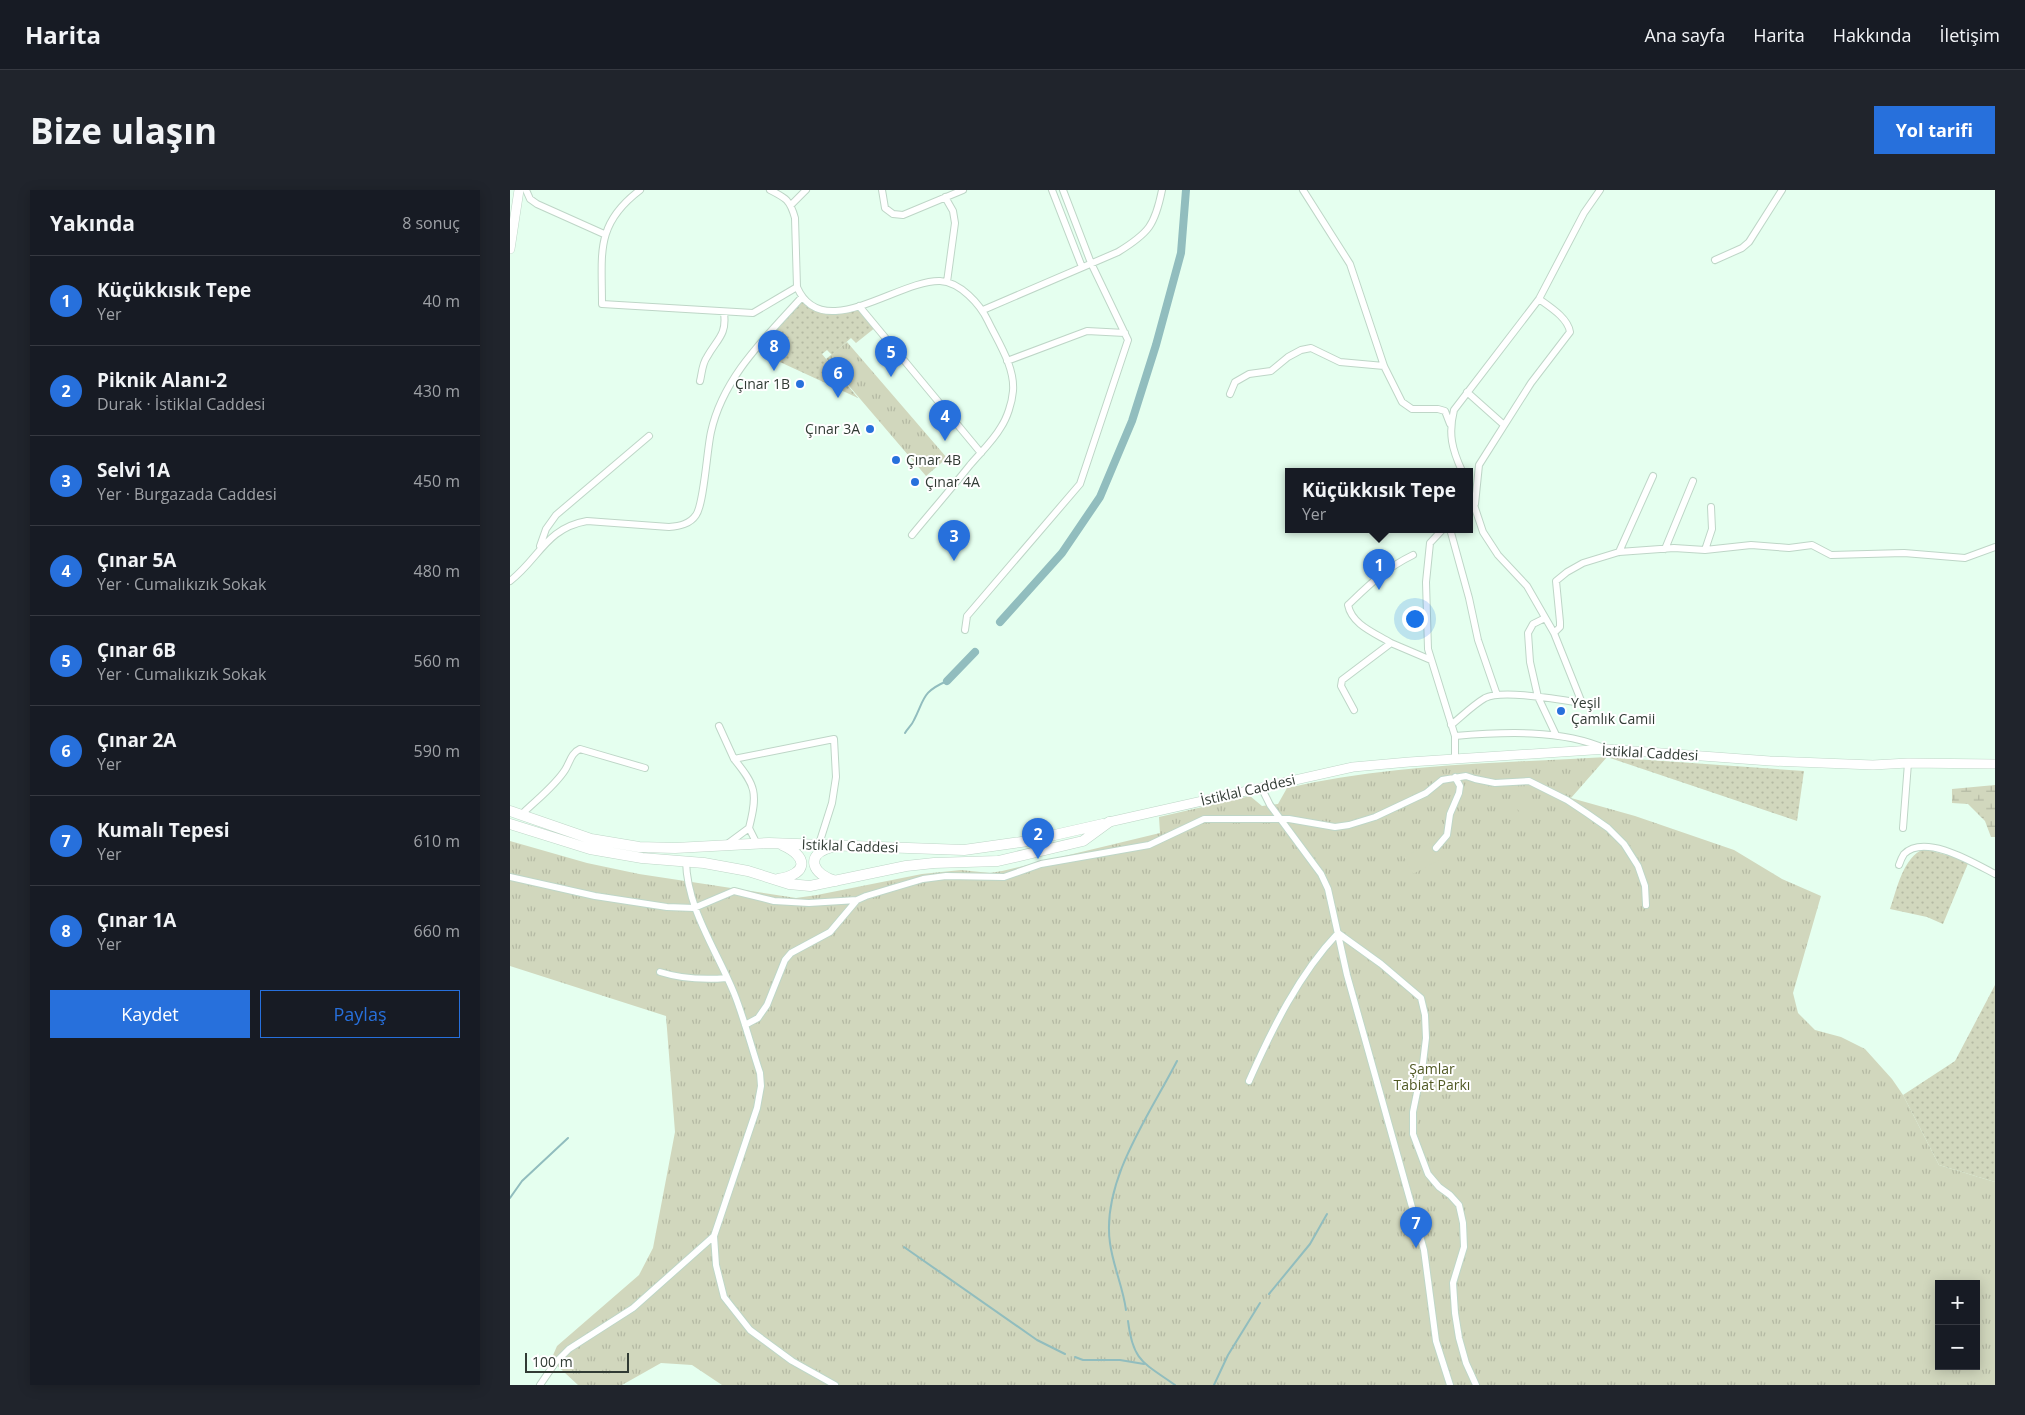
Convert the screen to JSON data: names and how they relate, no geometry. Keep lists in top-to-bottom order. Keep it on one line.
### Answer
{"streets":{"main road":["İstiklal Caddesi"]},"parks":["Şamlar Tabiat Parkı"],"places":["Çınar 1B","Çınar 3A","Çınar 4B","Çınar 4A","Yeşil Çamlık Camii"],"scale_bar":"100 m","page":{"header":"Harita","nav":["Ana sayfa","Harita","Hakkında","İletişim"],"buttons":["Yol tarifi",["Kaydet","Paylaş"]],"title":"Bize ulaşın","heading":["Yakında","8 sonuç"],"list":[{"mark":"1","name":"Küçükkısık Tepe","note":"Yer","value":"40 m"},{"mark":"2","name":"Piknik Alanı-2","note":"Durak · İstiklal Caddesi","value":"430 m"},{"mark":"3","name":"Selvi 1A","note":"Yer · Burgazada Caddesi","value":"450 m"},{"mark":"4","name":"Çınar 5A","note":"Yer · Cumalıkızık Sokak","value":"480 m"},{"mark":"5","name":"Çınar 6B","note":"Yer · Cumalıkızık Sokak","value":"560 m"},{"mark":"6","name":"Çınar 2A","note":"Yer","value":"590 m"},{"mark":"7","name":"Kumalı Tepesi","note":"Yer","value":"610 m"},{"mark":"8","name":"Çınar 1A","note":"Yer","value":"660 m"}],"pins":["8","5","6","4","3","1","2","7"],"popup":["Küçükkısık Tepe","Yer"],"map_buttons":["+","−"],"scale":"100 m"}}
